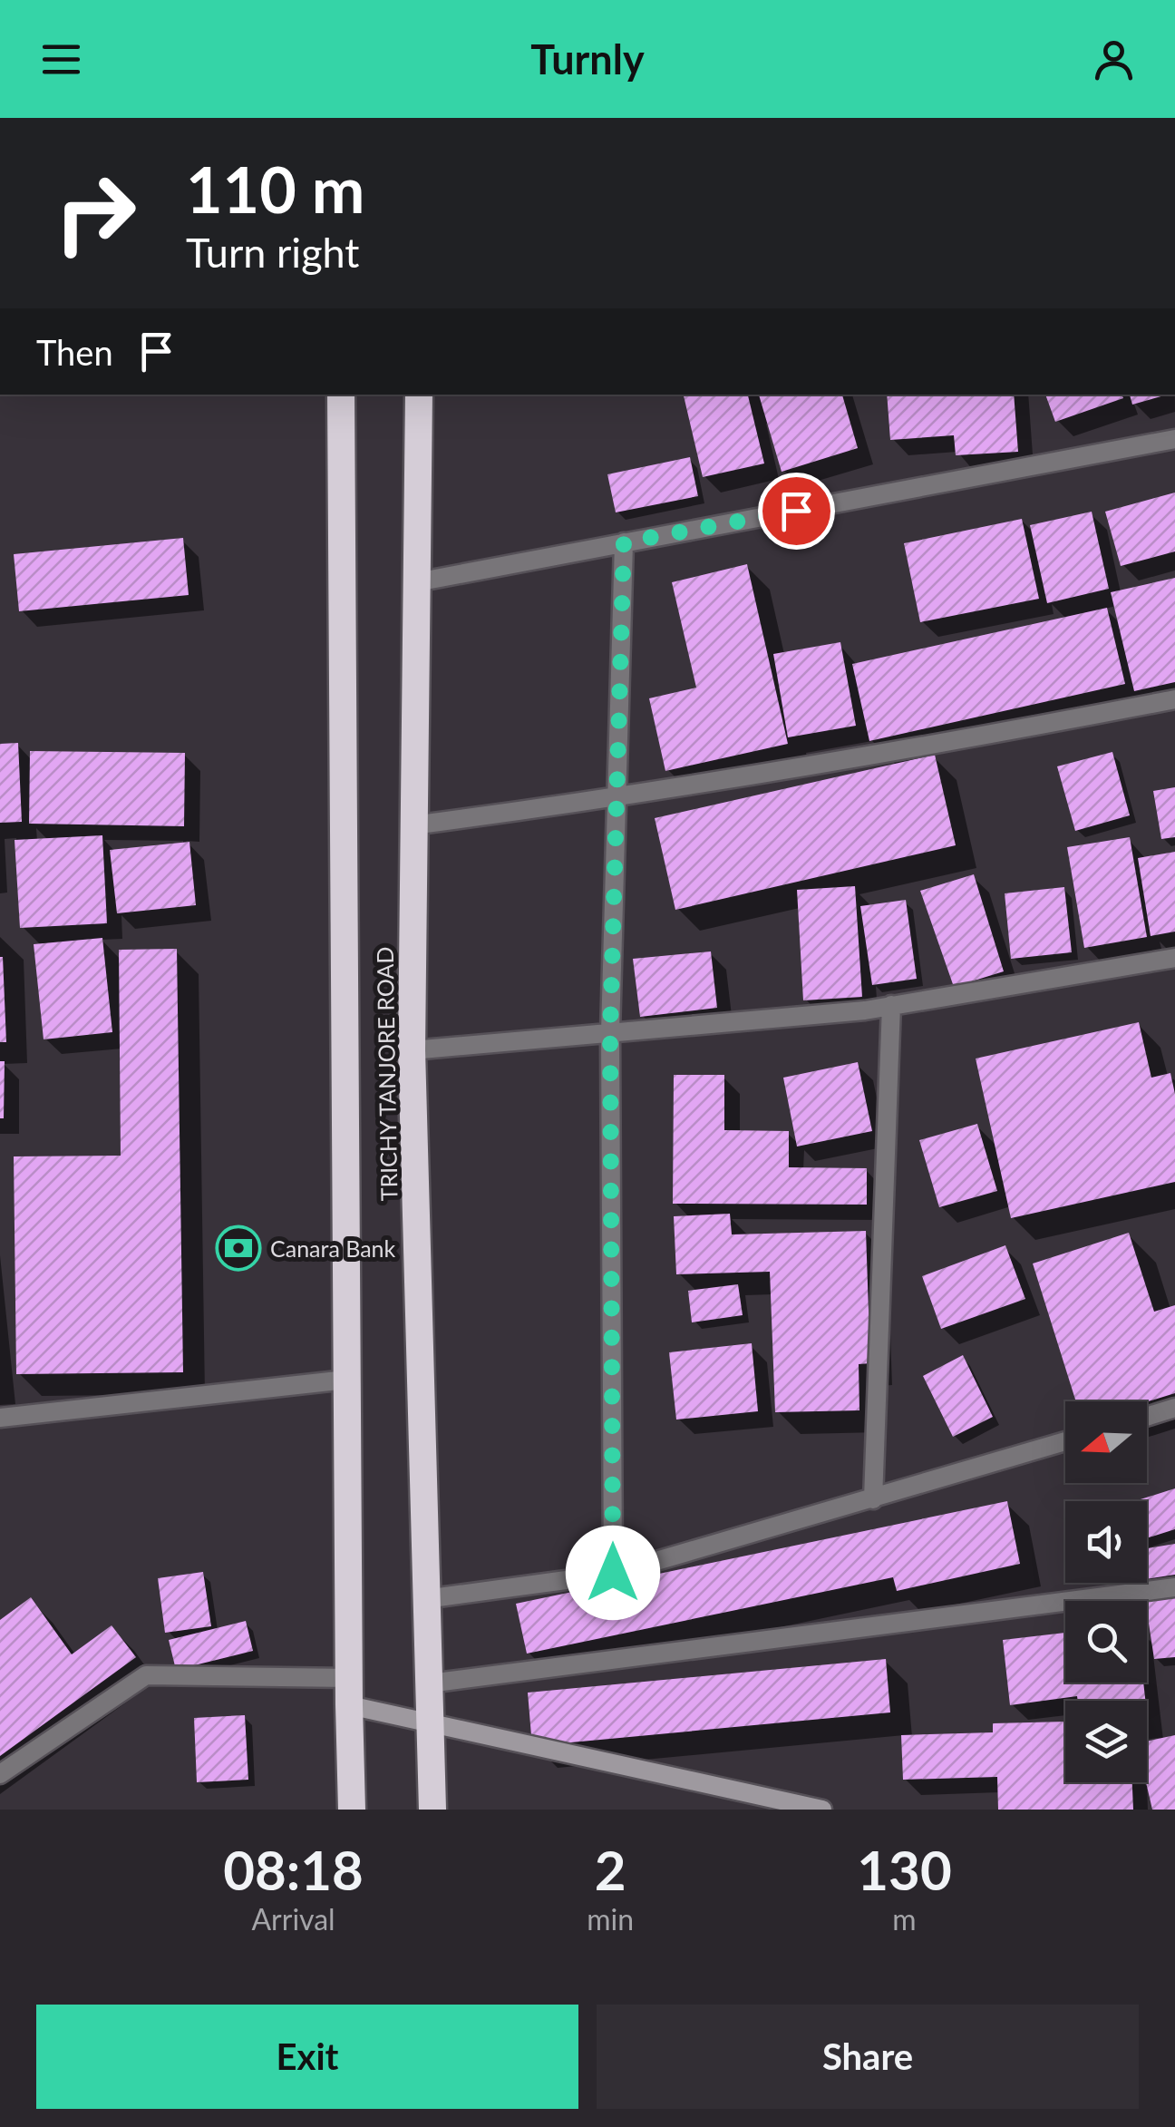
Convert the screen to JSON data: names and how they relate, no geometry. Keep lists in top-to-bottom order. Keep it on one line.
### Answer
{"streets":{"highway":["TRICHY TANJORE ROAD"]},"places":{"bank":["Canara Bank"]},"north":"left","page":{"header":"Turnly","turn":["110 m","Turn right"],"then":"Then","eta":["08:18","Arrival","2","min","130","m"],"buttons":["Exit","Share"]}}
